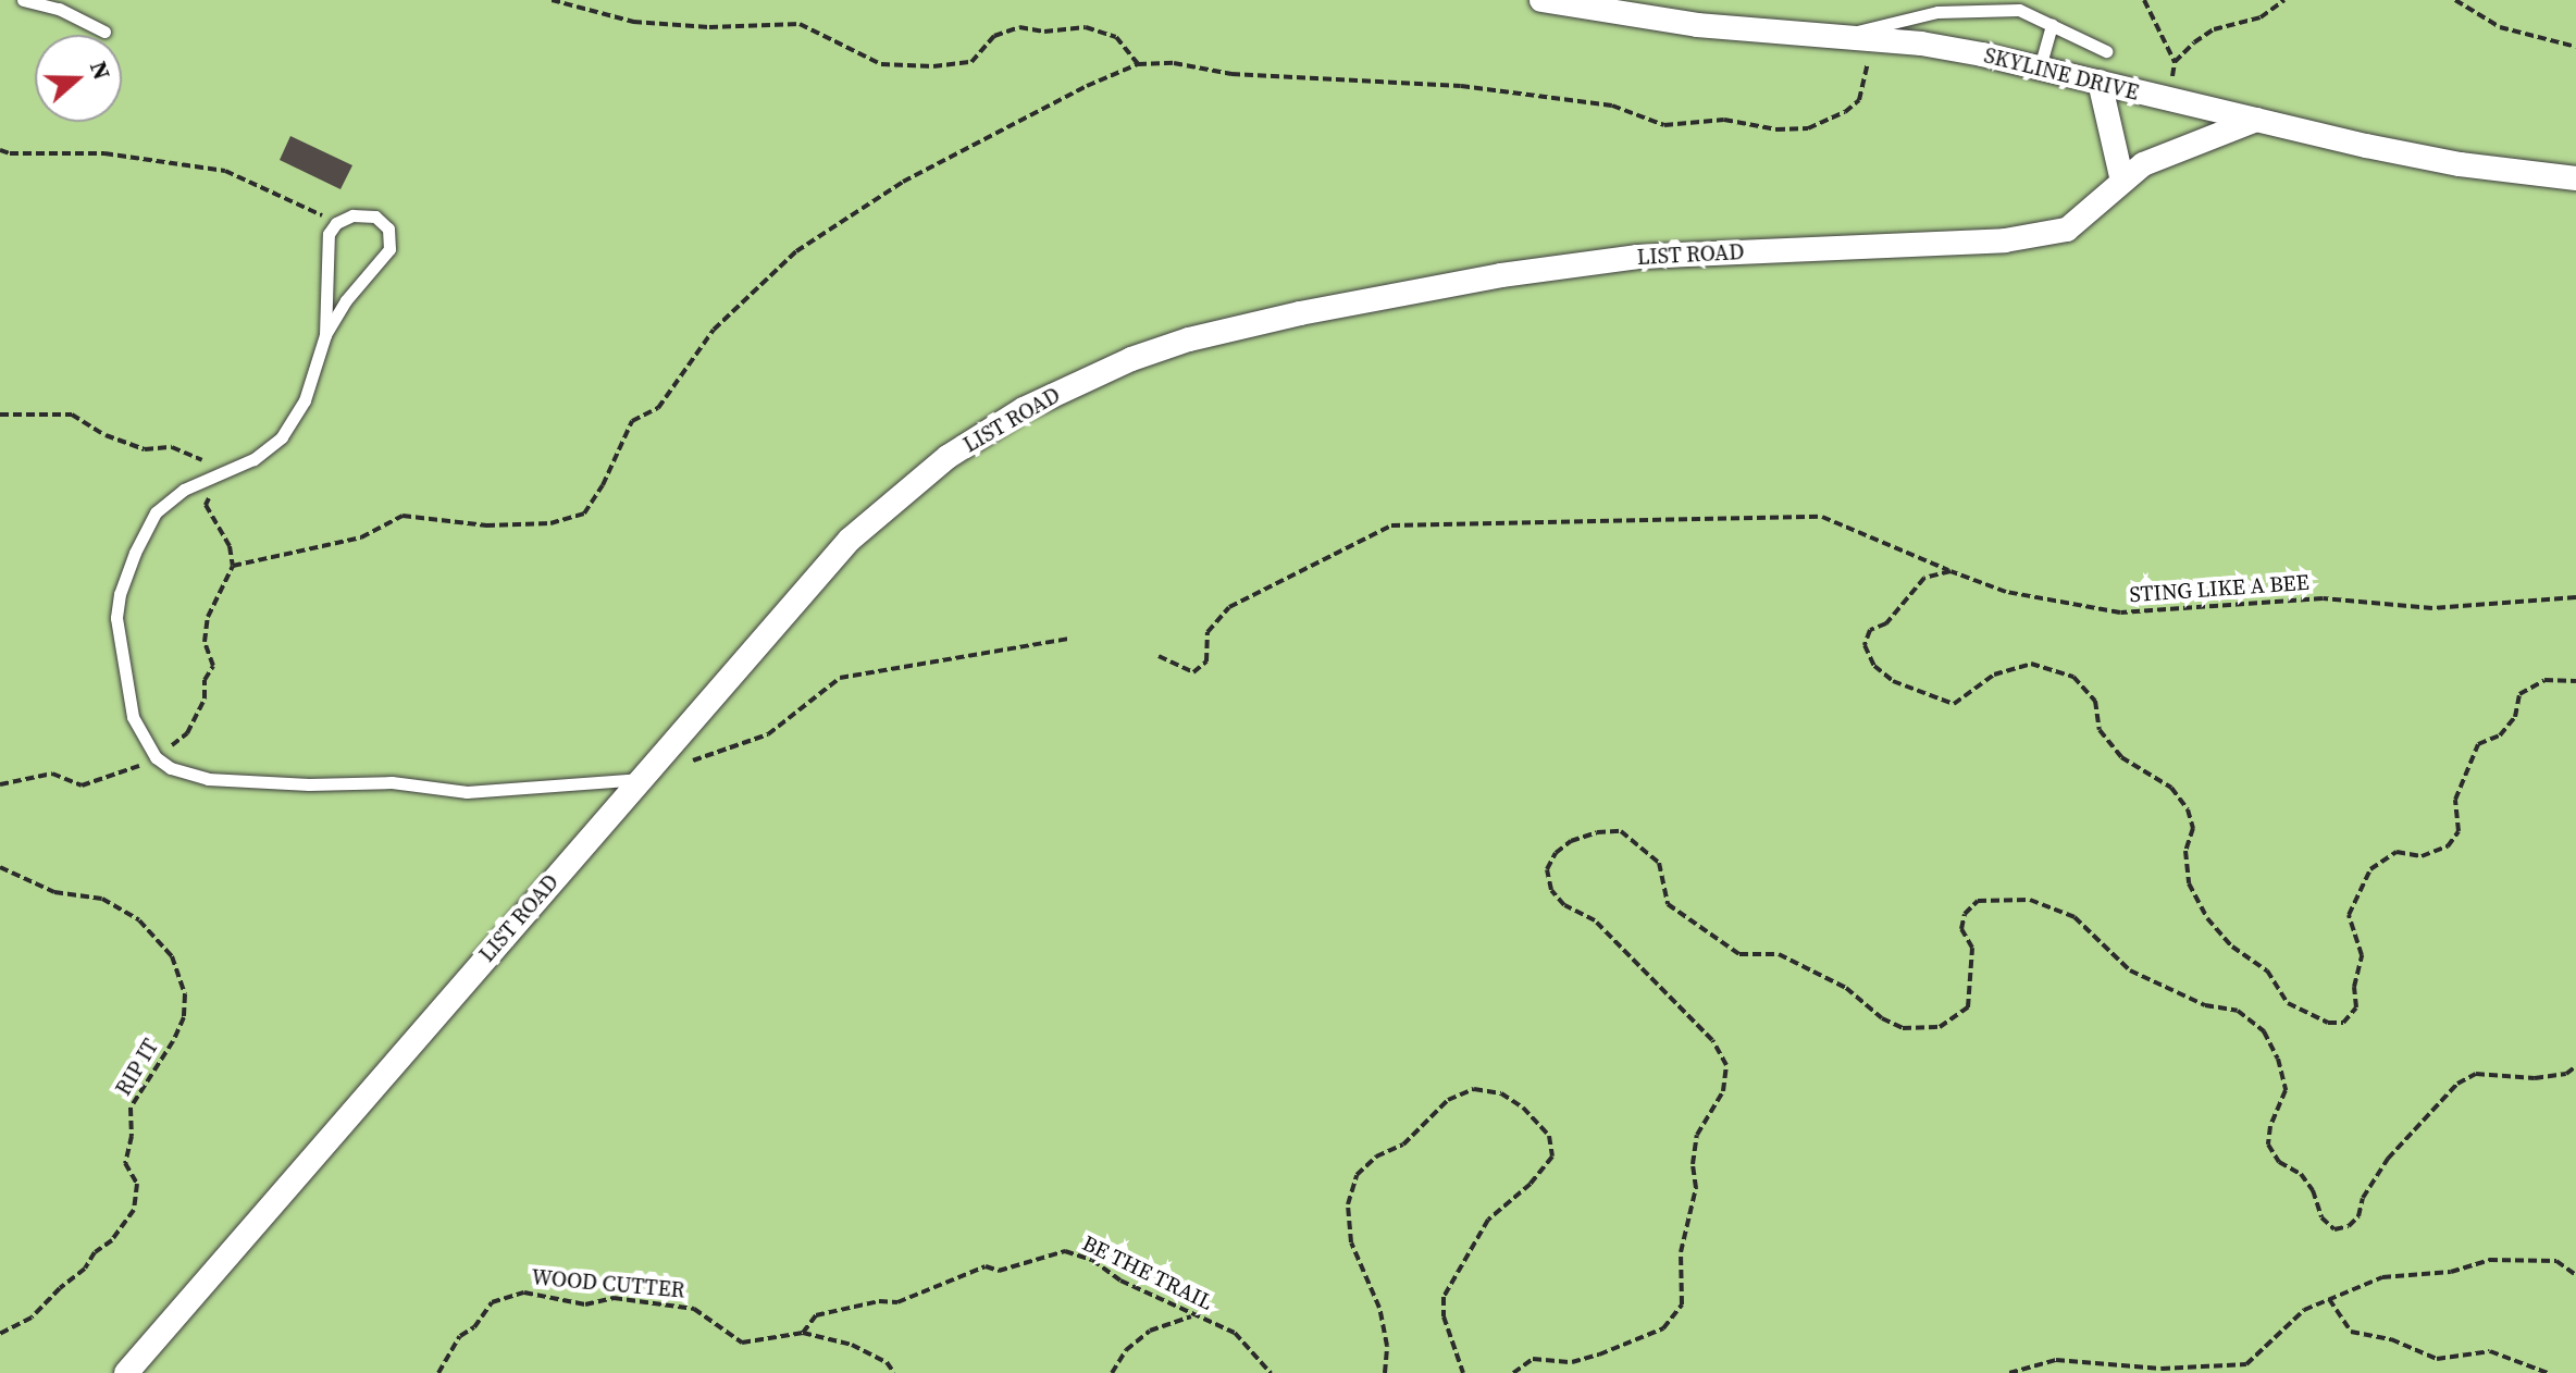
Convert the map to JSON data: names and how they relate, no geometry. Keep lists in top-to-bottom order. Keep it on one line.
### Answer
{"streets":{"street":["SKYLINE DRIVE","LIST ROAD"],"path":["STING LIKE A BEE","RIP IT","BE THE TRAIL","WOOD CUTTER"]},"crossings":[["SKYLINE DRIVE","LIST ROAD"],["BE THE TRAIL","WOOD CUTTER"]],"north":"right"}
